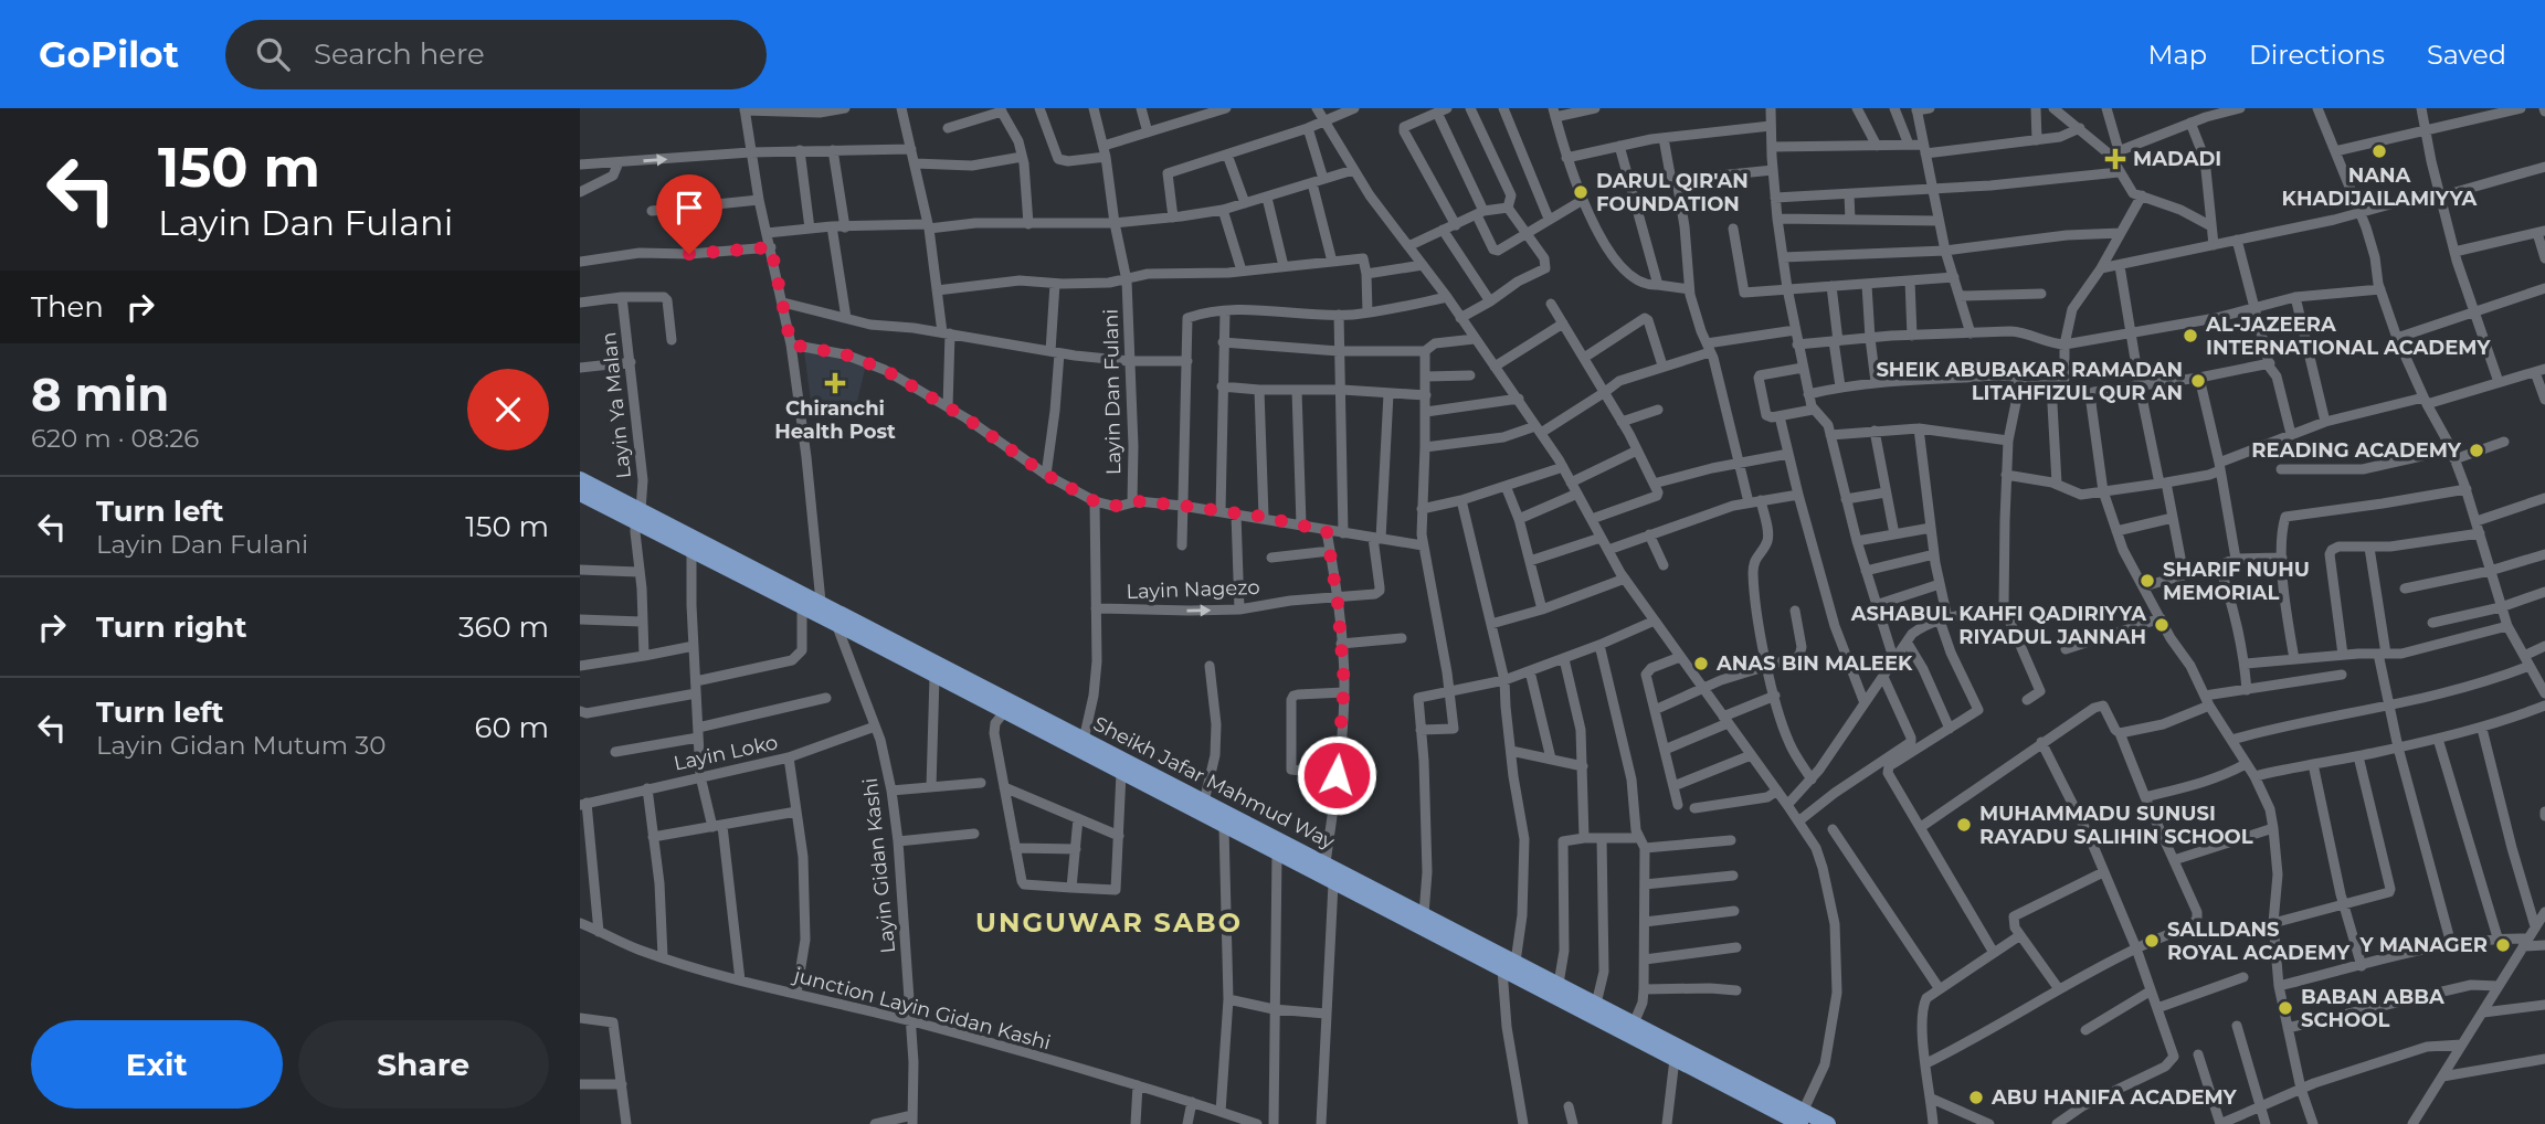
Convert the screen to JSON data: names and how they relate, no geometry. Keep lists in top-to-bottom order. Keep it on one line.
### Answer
{"streets":{"main road":["Sheikh Jafar Mahmud Way"],"street":["Layin Dan Fulani","Layin Ya Malan","Layin Nagezo","Layin Loko","Layin Gidan Kashi","junction Layin Gidan Kashi"]},"crossings":[["Layin Dan Fulani","Layin Nagezo"],["Layin Dan Fulani","Sheikh Jafar Mahmud Way"],["Layin Ya Malan","Sheikh Jafar Mahmud Way"],["Layin Loko","Layin Gidan Kashi"],["Sheikh Jafar Mahmud Way","Layin Gidan Kashi"],["Layin Gidan Kashi","junction Layin Gidan Kashi"]],"one_way":["Layin Nagezo"],"districts":["UNGUWAR SABO"],"places":{"other":["NANA KHADIJAILAMIYYA","DARUL QIR'AN FOUNDATION","AL-JAZEERA INTERNATIONAL ACADEMY","SHEIK ABUBAKAR RAMADAN LITAHFIZUL QUR AN","READING ACADEMY","SHARIF NUHU MEMORIAL","ASHABUL KAHFI QADIRIYYA RIYADUL JANNAH","ANAS BIN MALEEK","MUHAMMADU SUNUSI RAYADU SALIHIN SCHOOL","SALLDANS ROYAL ACADEMY","Y MANAGER","BABAN ABBA SCHOOL","ABU HANIFA ACADEMY"],"health":["MADADI","Chiranchi Health Post"]},"page":{"header":"GoPilot","search":"Search here","nav":["Map","Directions","Saved"],"turn":["150 m","Layin Dan Fulani"],"then":"Then","heading":["8 min","620 m · 08:26"],"list":[{"name":"Turn left","note":"Layin Dan Fulani","value":"150 m"},{"name":"Turn right","value":"360 m"},{"name":"Turn left","note":"Layin Gidan Mutum 30","value":"60 m"}],"buttons":["Exit","Share"]}}
